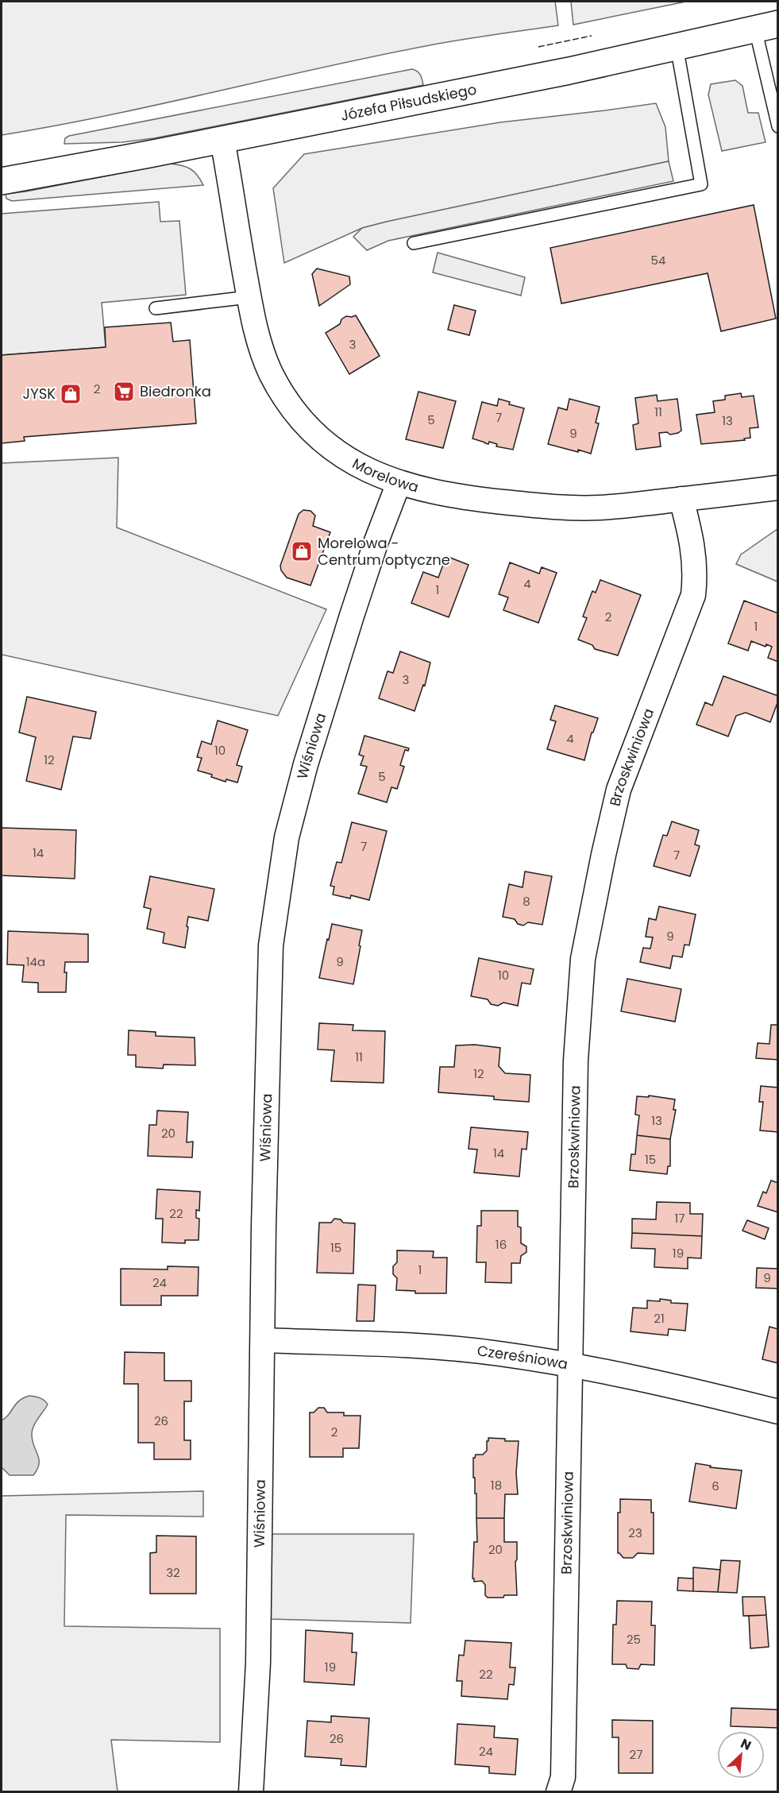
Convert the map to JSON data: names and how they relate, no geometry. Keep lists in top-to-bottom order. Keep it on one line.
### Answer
{"streets":{"street":["Józefa Piłsudskiego","Morelowa","Wiśniowa","Brzoskwiniowa","Czereśniowa"]},"crossings":[["Józefa Piłsudskiego","Morelowa"],["Morelowa","Wiśniowa"],["Morelowa","Brzoskwiniowa"],["Wiśniowa","Czereśniowa"],["Brzoskwiniowa","Czereśniowa"]],"places":{"supermarket":["Biedronka"],"shop":["JYSK","Morelowa - Centrum optyczne"]},"house_numbers":["54","3","2","11","7","5","13","9","4","1","2","1","3","4","10","12","5","7","14","7","8","9","14a","9","10","11","12","13","20","14","15","22","17","16","15","19","1","9","24","21","26","2","18","6","23","20","32","25","19","22","26","24","27"],"north":"top right"}
